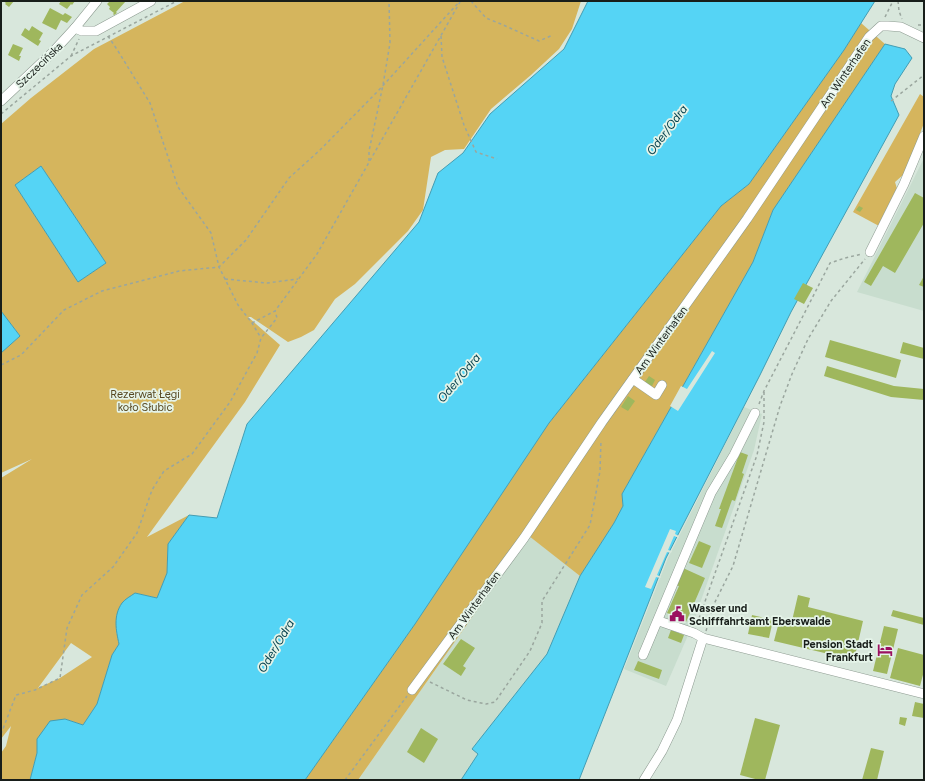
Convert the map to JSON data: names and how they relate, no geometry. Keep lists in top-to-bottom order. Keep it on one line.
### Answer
{"streets":{"street":["Szczecińska","Am Winterhafen"]},"water":["Oder/Odra"],"parks":["Rezerwat Łęgi koło Słubic"],"places":{"public building":["Wasser und Schifffahrtsamt Eberswalde"],"hotel":["Pension Stadt Frankfurt"]}}
